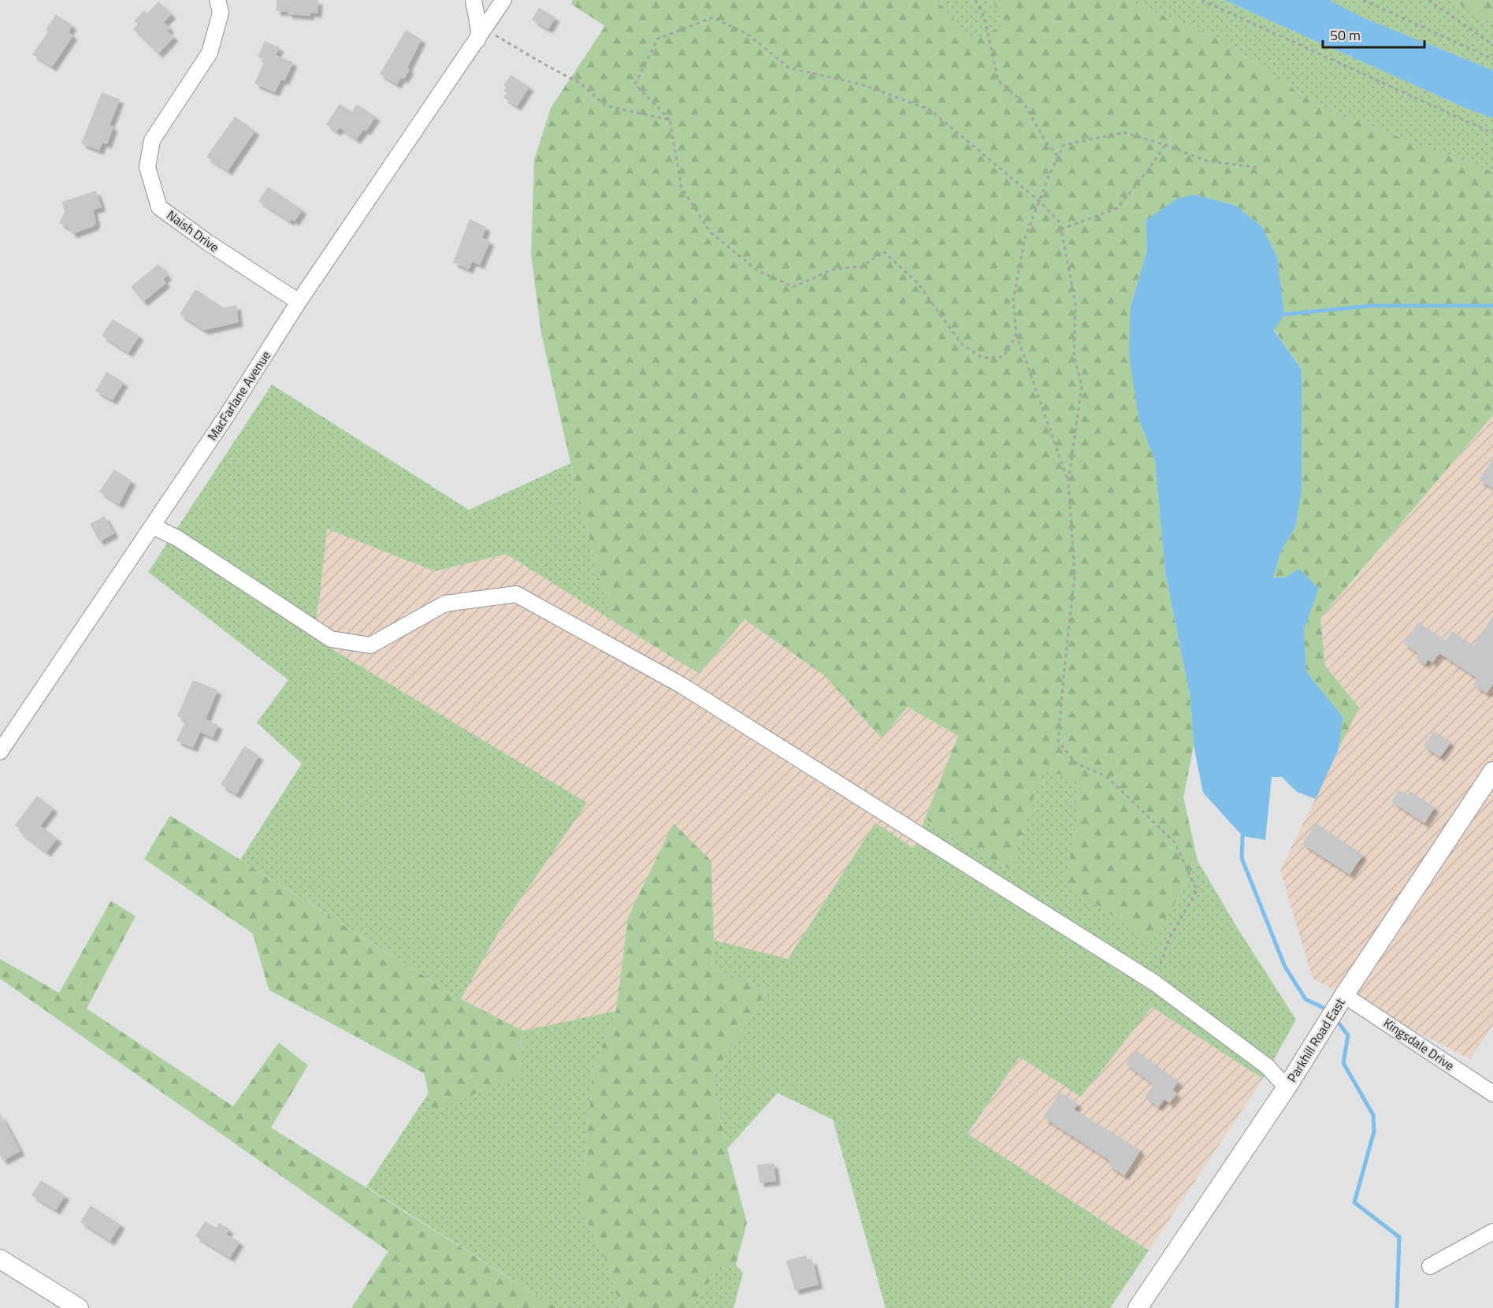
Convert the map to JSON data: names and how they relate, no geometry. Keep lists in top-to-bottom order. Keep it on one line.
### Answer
{"streets":{"main road":["Parkhill Road East"],"street":["Naish Drive","MacFarlane Avenue","Kingsdale Drive"]},"crossings":[["Naish Drive","MacFarlane Avenue"],["Parkhill Road East","Kingsdale Drive"]],"scale_bar":"50 m"}
